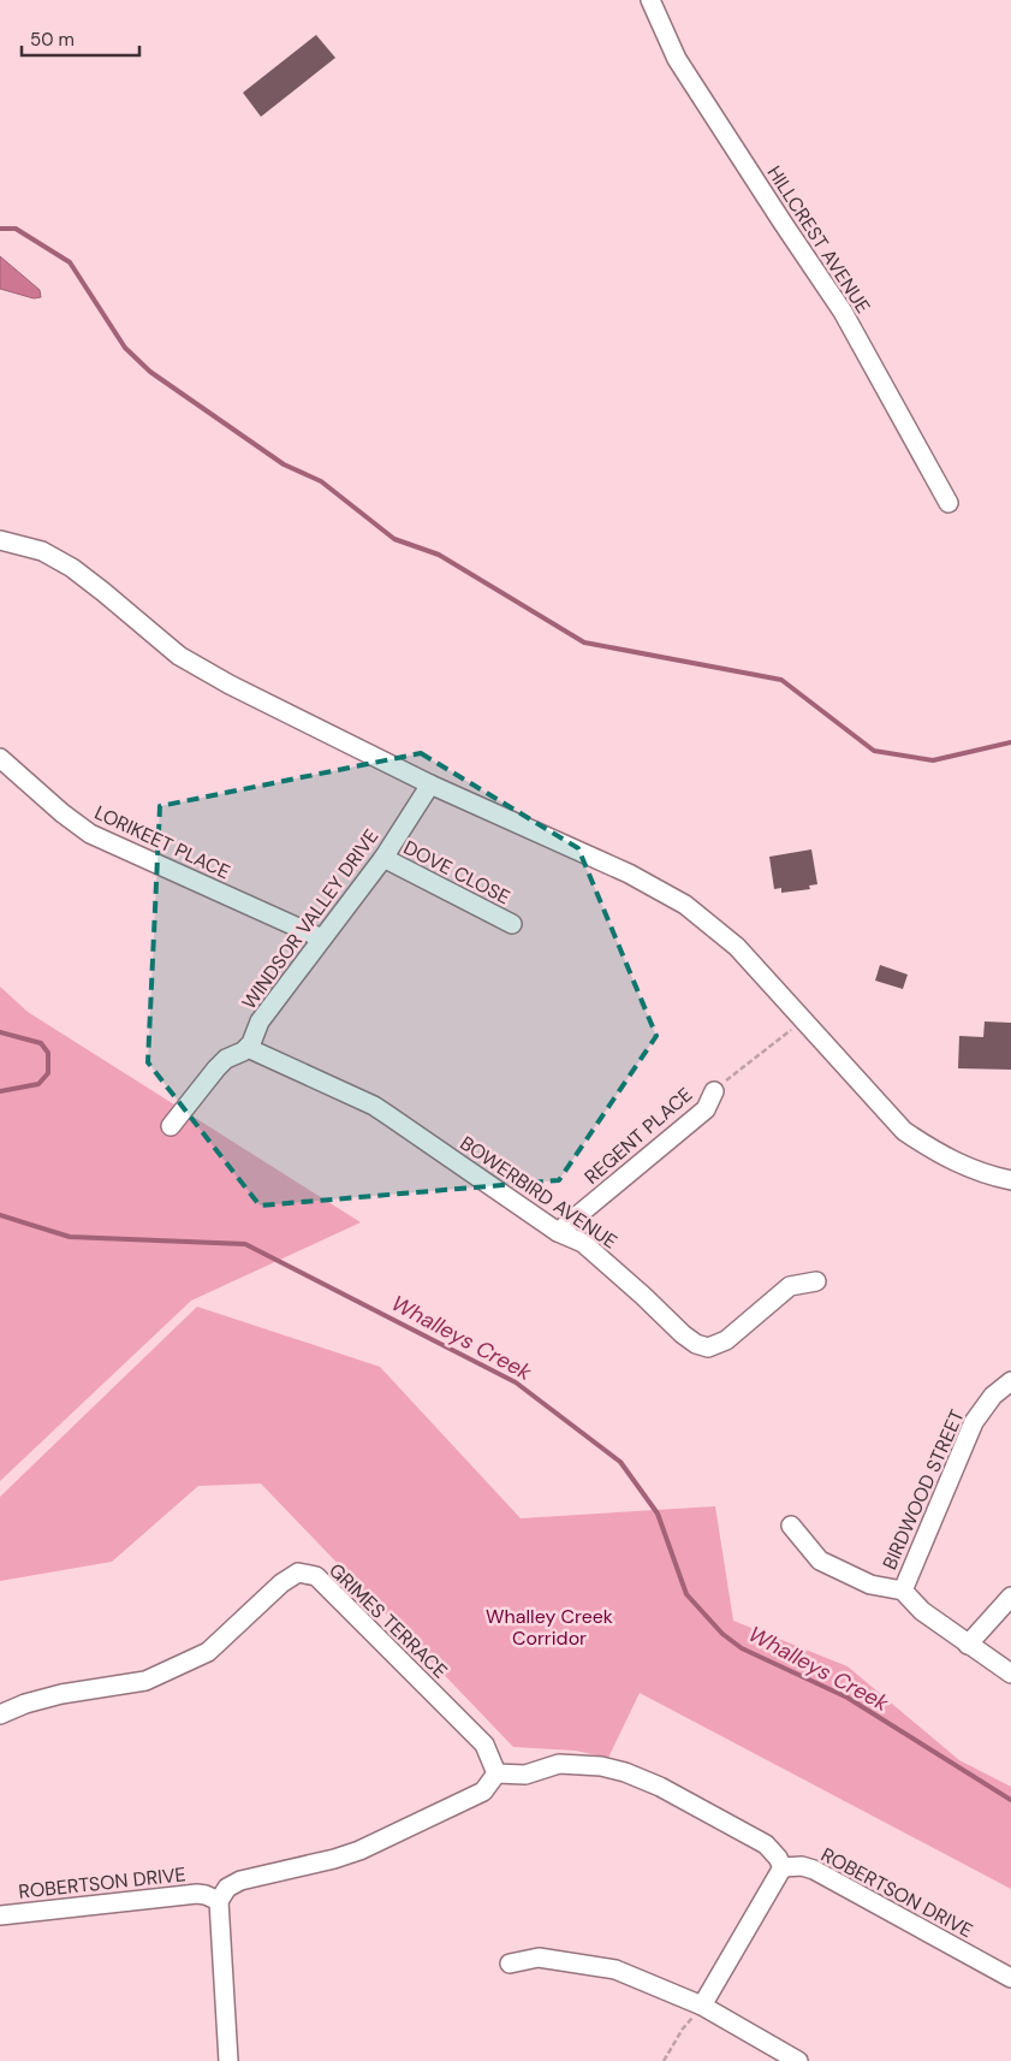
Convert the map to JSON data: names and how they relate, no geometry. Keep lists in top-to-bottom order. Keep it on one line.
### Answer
{"streets":{"street":["HILLCREST AVENUE","LORIKEET PLACE","DOVE CLOSE","WINDSOR VALLEY DRIVE","REGENT PLACE","BOWERBIRD AVENUE","BIRDWOOD STREET","GRIMES TERRACE","ROBERTSON DRIVE"]},"crossings":[["LORIKEET PLACE","WINDSOR VALLEY DRIVE"],["DOVE CLOSE","WINDSOR VALLEY DRIVE"],["WINDSOR VALLEY DRIVE","BOWERBIRD AVENUE"],["REGENT PLACE","BOWERBIRD AVENUE"]],"water":["Whalleys Creek"],"parks":["Whalley Creek Corridor"],"scale_bar":"50 m"}
